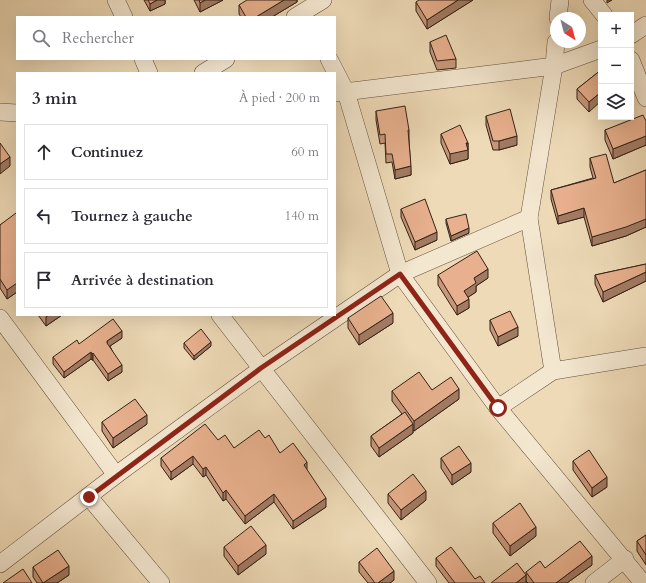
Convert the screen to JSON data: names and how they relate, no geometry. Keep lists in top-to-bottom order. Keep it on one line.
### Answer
{"north":"bottom right","page":{"map_buttons":["+","−"],"search":"Rechercher","heading":["3 min","À pied · 200 m"],"list":[["Continuez","60 m"],["Tournez à gauche","140 m"],"Arrivée à destination"]}}
